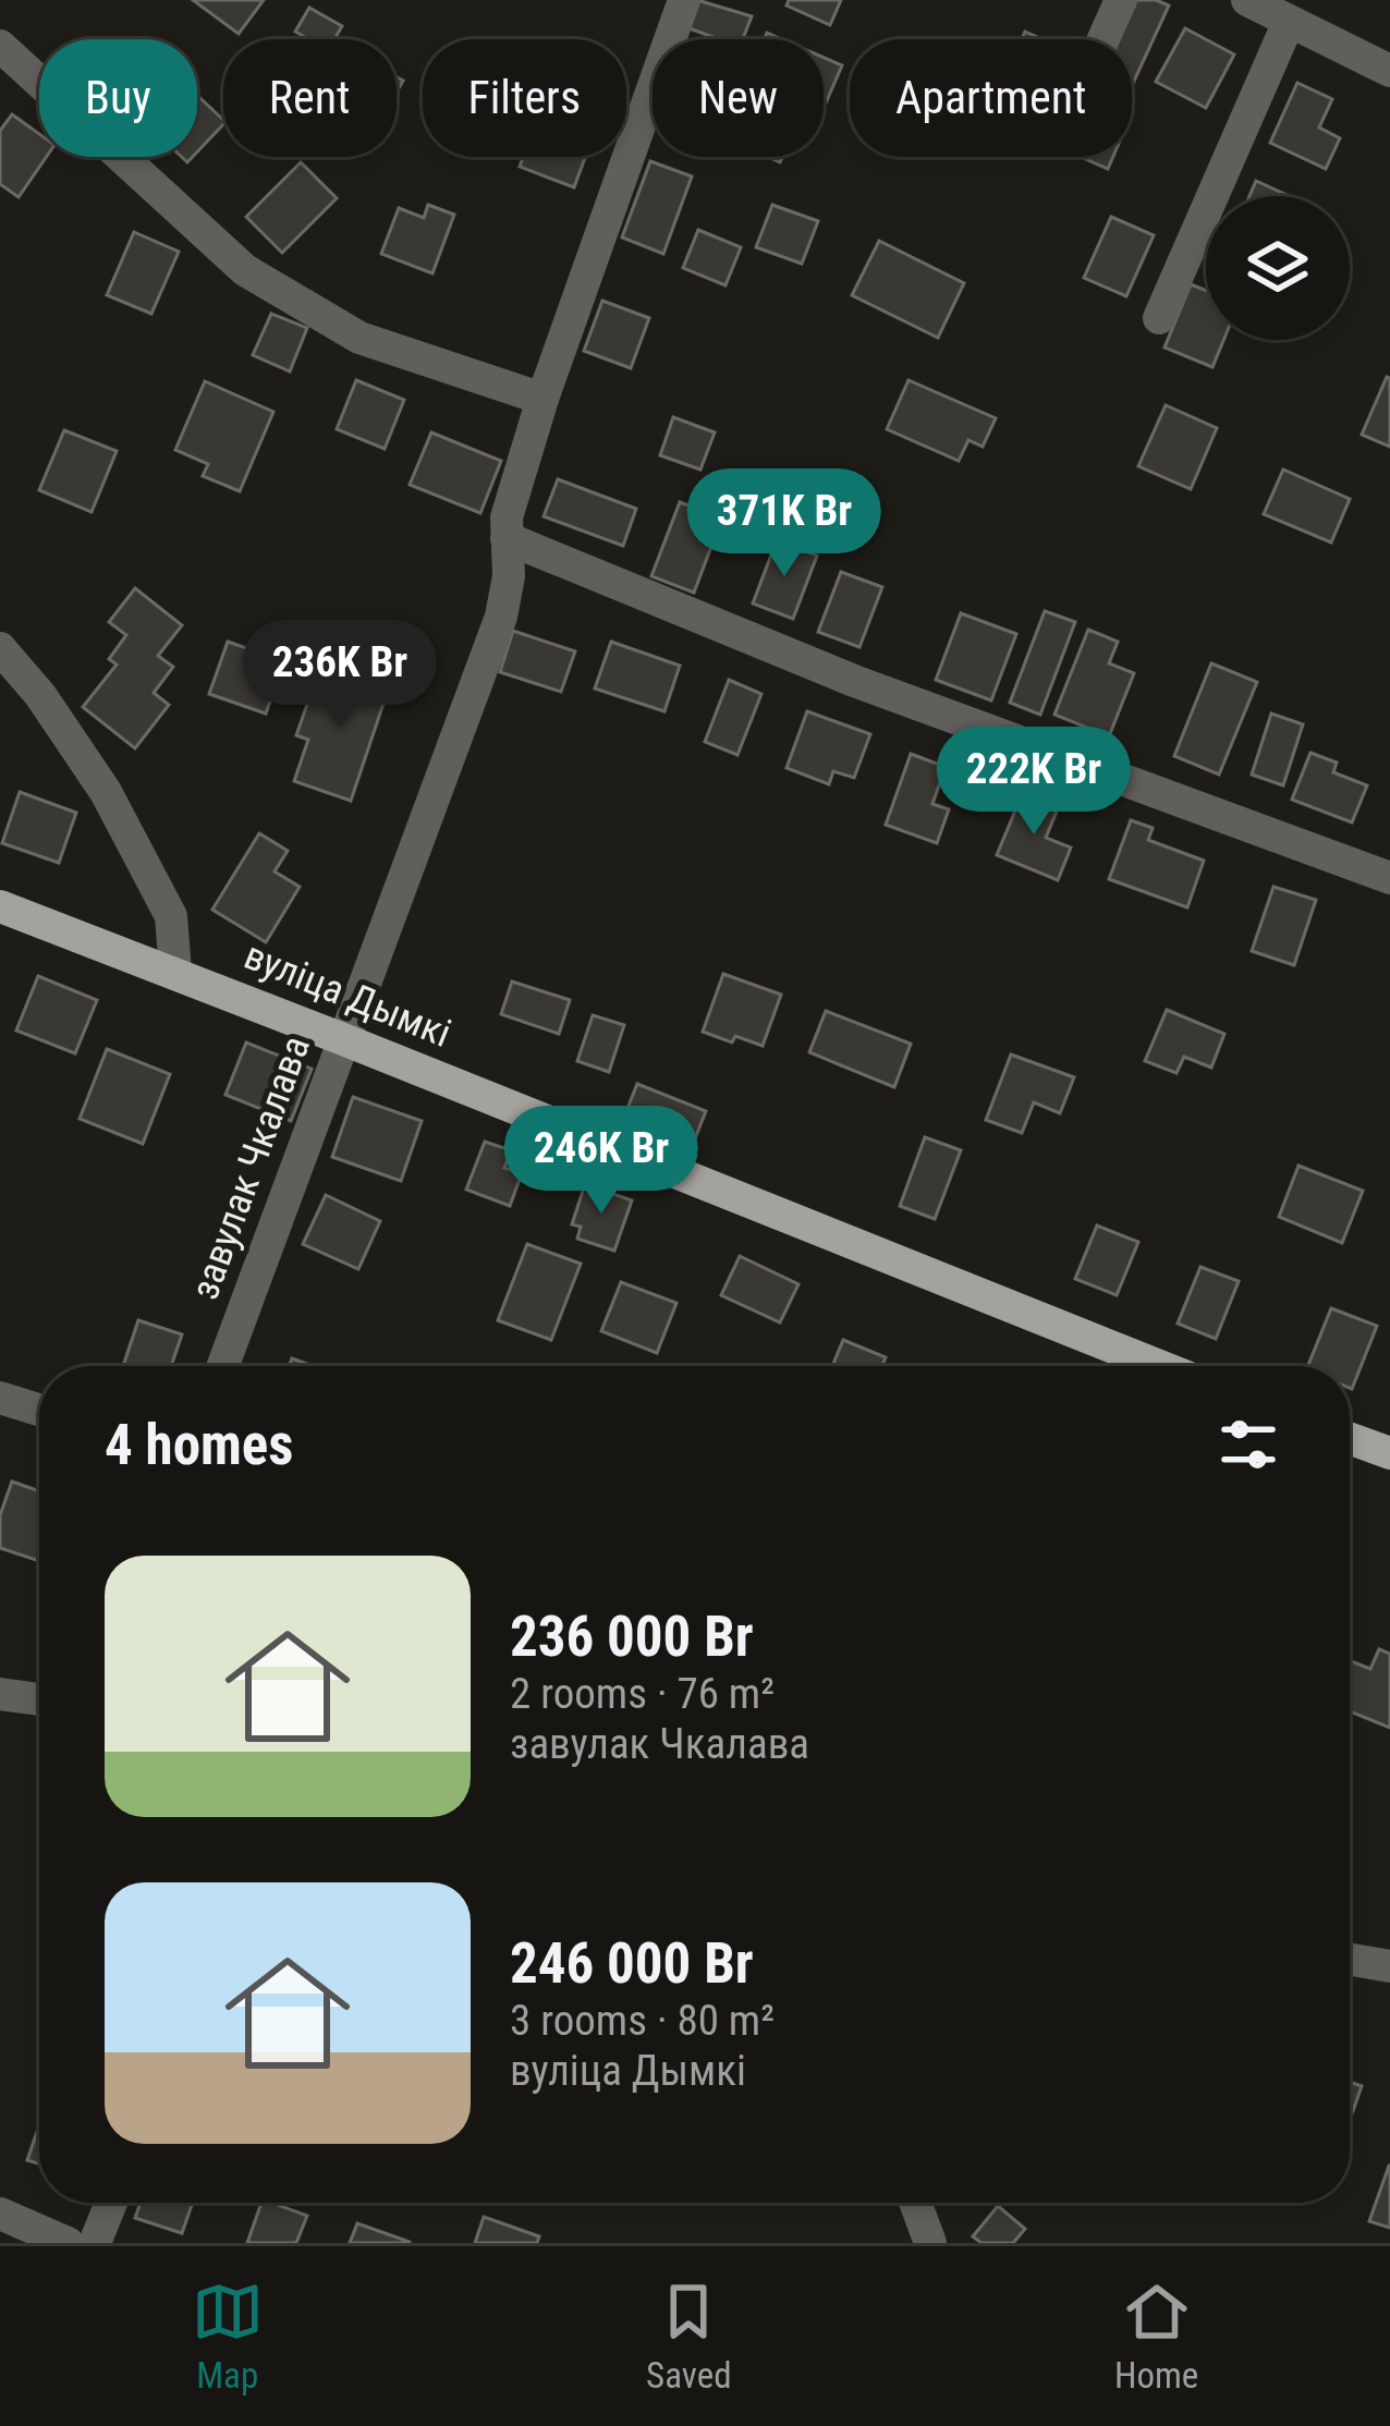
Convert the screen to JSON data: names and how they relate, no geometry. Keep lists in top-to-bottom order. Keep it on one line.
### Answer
{"streets":{"main road":["вуліца Дымкі"],"street":["завулак Чкалава"]},"crossings":[["вуліца Дымкі","завулак Чкалава"]],"page":{"chip":["Buy","Rent","Filters","New","Apartment"],"price":["371K Br","236K Br","222K Br","246K Br"],"heading":"4 homes","list":[{"name":"236 000 Br","note":"2 rooms · 76 m² · завулак Чкалава"},{"name":"246 000 Br","note":"3 rooms · 80 m² · вуліца Дымкі"}],"tabs":["Map","Saved","Home"]}}
